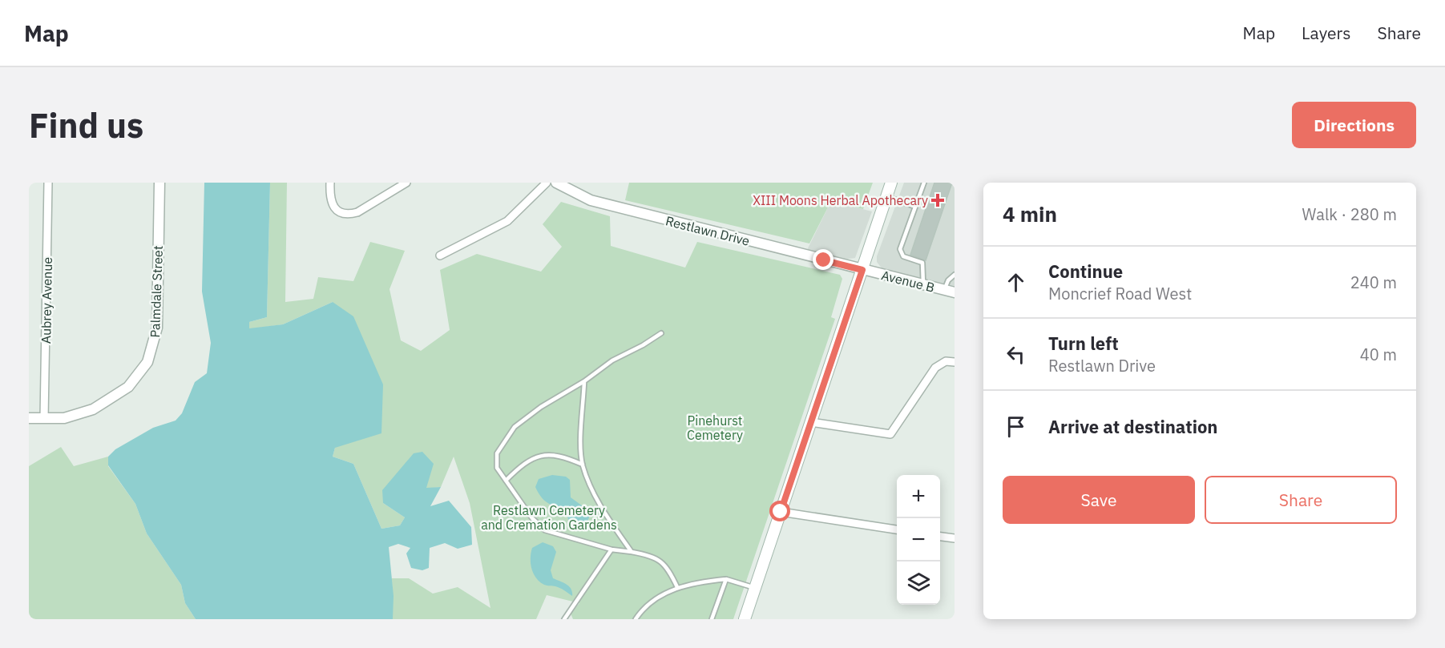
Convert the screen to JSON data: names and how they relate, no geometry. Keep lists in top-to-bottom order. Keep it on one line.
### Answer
{"streets":{"street":["Restlawn Drive","Avenue B","Palmdale Street","Aubrey Avenue"]},"crossings":[["Restlawn Drive","Avenue B"],["Palmdale Street","Aubrey Avenue"]],"parks":["Pinehurst Cemetery","Restlawn Cemetery and Cremation Gardens"],"places":{"health":["XIII Moons Herbal Apothecary"]},"page":{"header":"Map","nav":["Map","Layers","Share"],"buttons":["Directions",["Save","Share"]],"title":"Find us","heading":["4 min","Walk · 280 m"],"list":[["Continue","Moncrief Road West","240 m"],["Turn left","Restlawn Drive","40 m"],"Arrive at destination"],"map_buttons":["+","−"]}}
